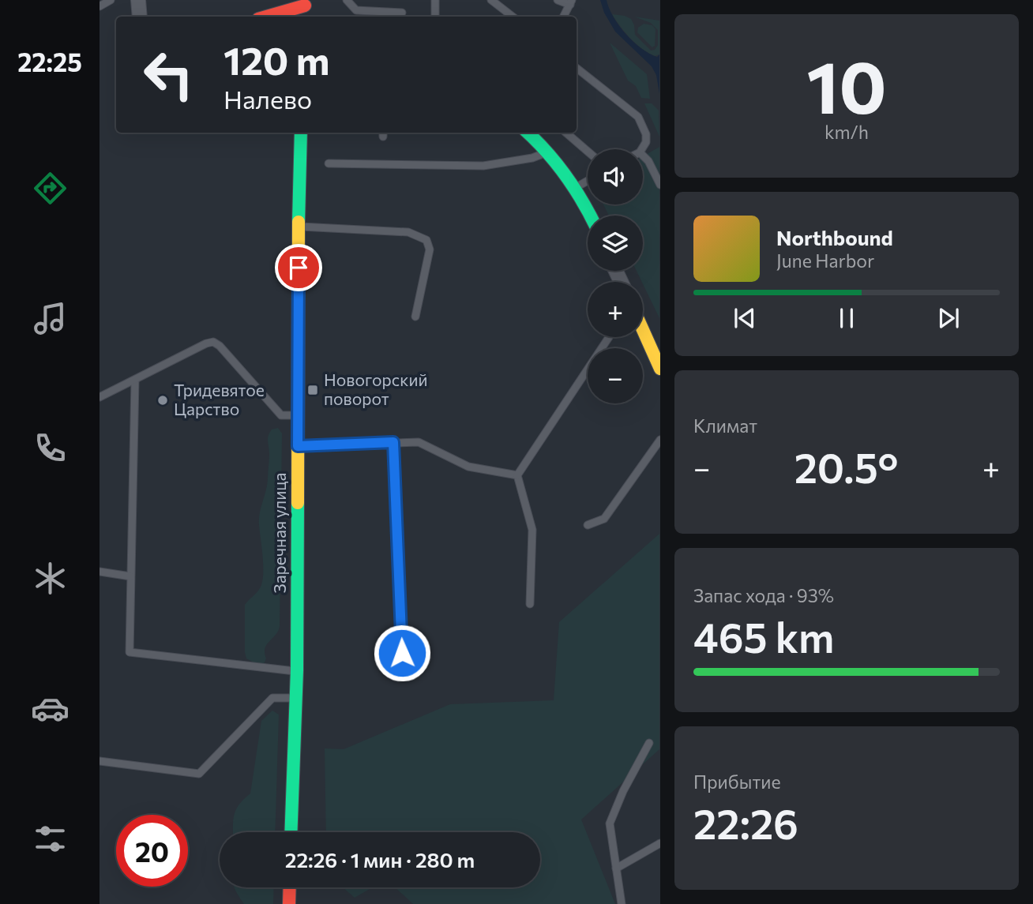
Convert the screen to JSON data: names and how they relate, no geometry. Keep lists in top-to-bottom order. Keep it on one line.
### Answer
{"streets":{"main road":["Заречная улица"]},"places":{"transit":["Новогорский поворот"],"other":["Тридевятое Царство"]},"page":{"tabs":"22:25","tile":[["10","km/h"],"Климат",["Запас хода · 93%","465 km"],["Прибытие","22:26"]],"turn":["120 m","Налево"],"map_buttons":["+","−"],"song":["Northbound","June Harbor"],"heat":["−","20.5°","+"],"limit":"20","trip":"22:26 · 1 мин · 280 m"}}
